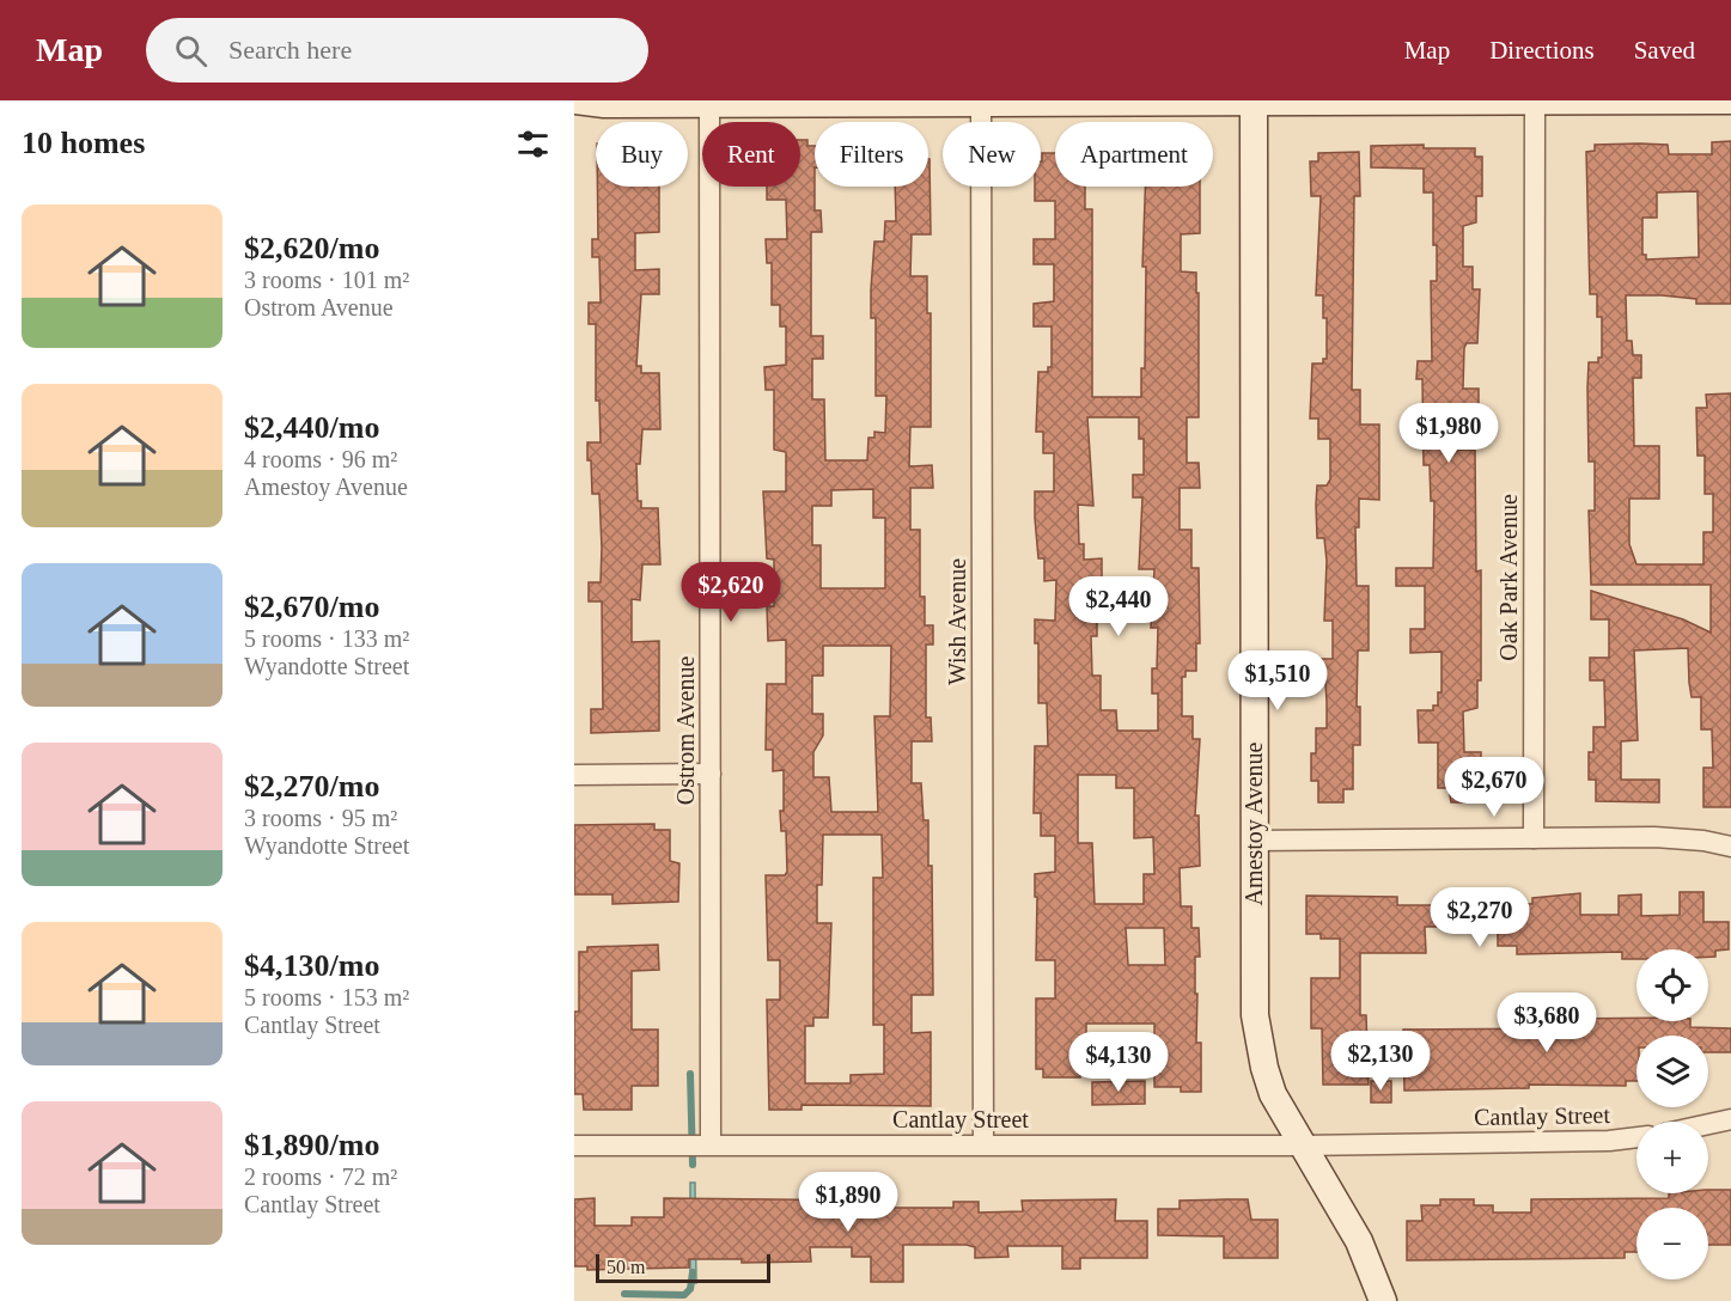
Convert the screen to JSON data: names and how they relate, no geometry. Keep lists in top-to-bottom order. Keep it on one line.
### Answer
{"streets":{"street":["Oak Park Avenue","Wish Avenue","Ostrom Avenue","Amestoy Avenue","Cantlay Street"]},"crossings":[["Wish Avenue","Cantlay Street"],["Ostrom Avenue","Cantlay Street"],["Amestoy Avenue","Cantlay Street"]],"scale_bar":"50 m","page":{"header":"Map","search":"Search here","nav":["Map","Directions","Saved"],"heading":"10 homes","chip":["Buy","Rent","Filters","New","Apartment"],"list":[{"name":"$2,620/mo","note":"3 rooms · 101 m² · Ostrom Avenue"},{"name":"$2,440/mo","note":"4 rooms · 96 m² · Amestoy Avenue"},{"name":"$2,670/mo","note":"5 rooms · 133 m² · Wyandotte Street"},{"name":"$2,270/mo","note":"3 rooms · 95 m² · Wyandotte Street"},{"name":"$4,130/mo","note":"5 rooms · 153 m² · Cantlay Street"},{"name":"$1,890/mo","note":"2 rooms · 72 m² · Cantlay Street"}],"price":["$1,980","$2,620","$2,440","$1,510","$2,670","$2,270","$3,680","$2,130","$4,130","$1,890"],"map_buttons":["+","−"],"scale":"50 m"}}
